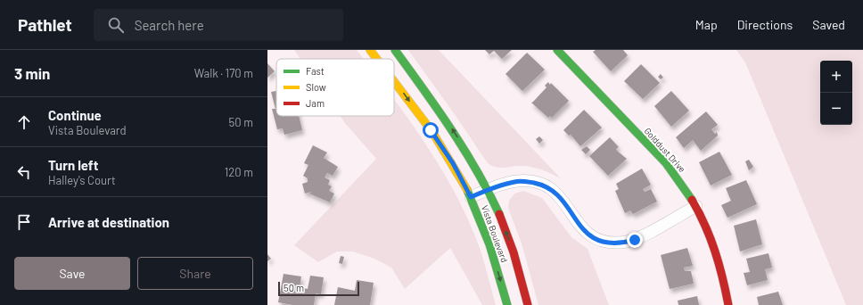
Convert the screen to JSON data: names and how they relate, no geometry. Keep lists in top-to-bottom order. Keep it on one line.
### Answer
{"streets":{"main road":["Golddust Drive","Vista Boulevard"]},"legend":["Fast","Slow","Jam"],"scale_bar":"50 m","page":{"header":"Pathlet","search":"Search here","nav":["Map","Directions","Saved"],"heading":["3 min","Walk · 170 m"],"map_buttons":["+","−"],"list":[["Continue","Vista Boulevard","50 m"],["Turn left","Halley's Court","120 m"],"Arrive at destination"],"buttons":["Save","Share"],"scale":"50 m"}}
